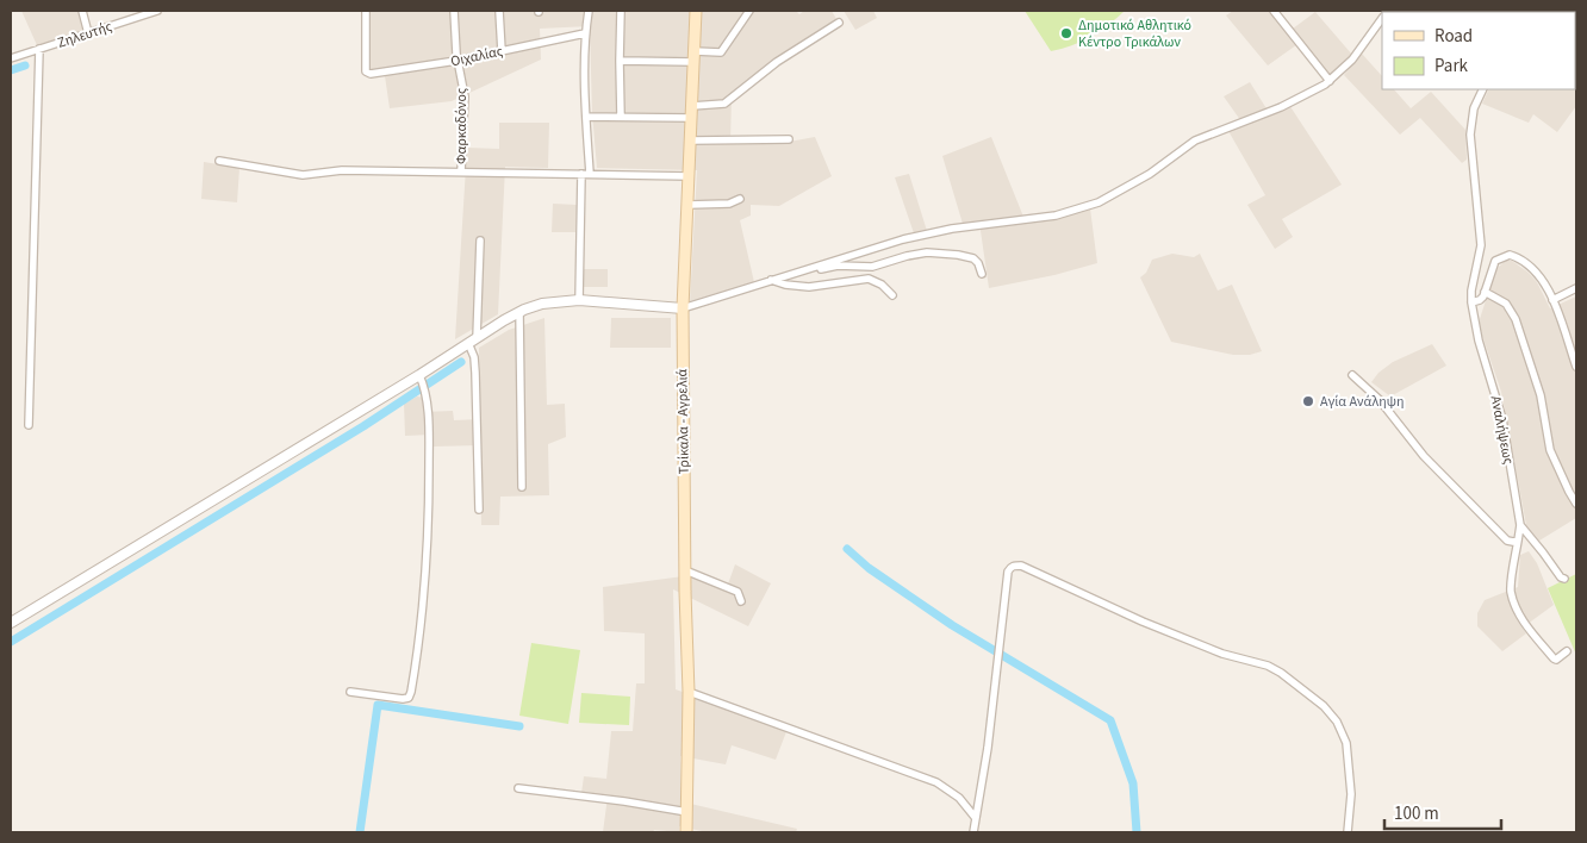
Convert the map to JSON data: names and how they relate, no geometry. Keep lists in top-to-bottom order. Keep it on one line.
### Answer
{"streets":{"main road":["Τρίκαλα - Αγρελιά"],"street":["Ζηλευτής","Οιχαλίας","Φαρκαδόνος","Αναλήψεως"]},"crossings":[["Οιχαλίας","Φαρκαδόνος"]],"places":["Δημοτικό Αθλητικό Κέντρο Τρικάλων","Αγία Ανάληψη"],"legend":["Road","Park"],"scale_bar":"100 m"}
